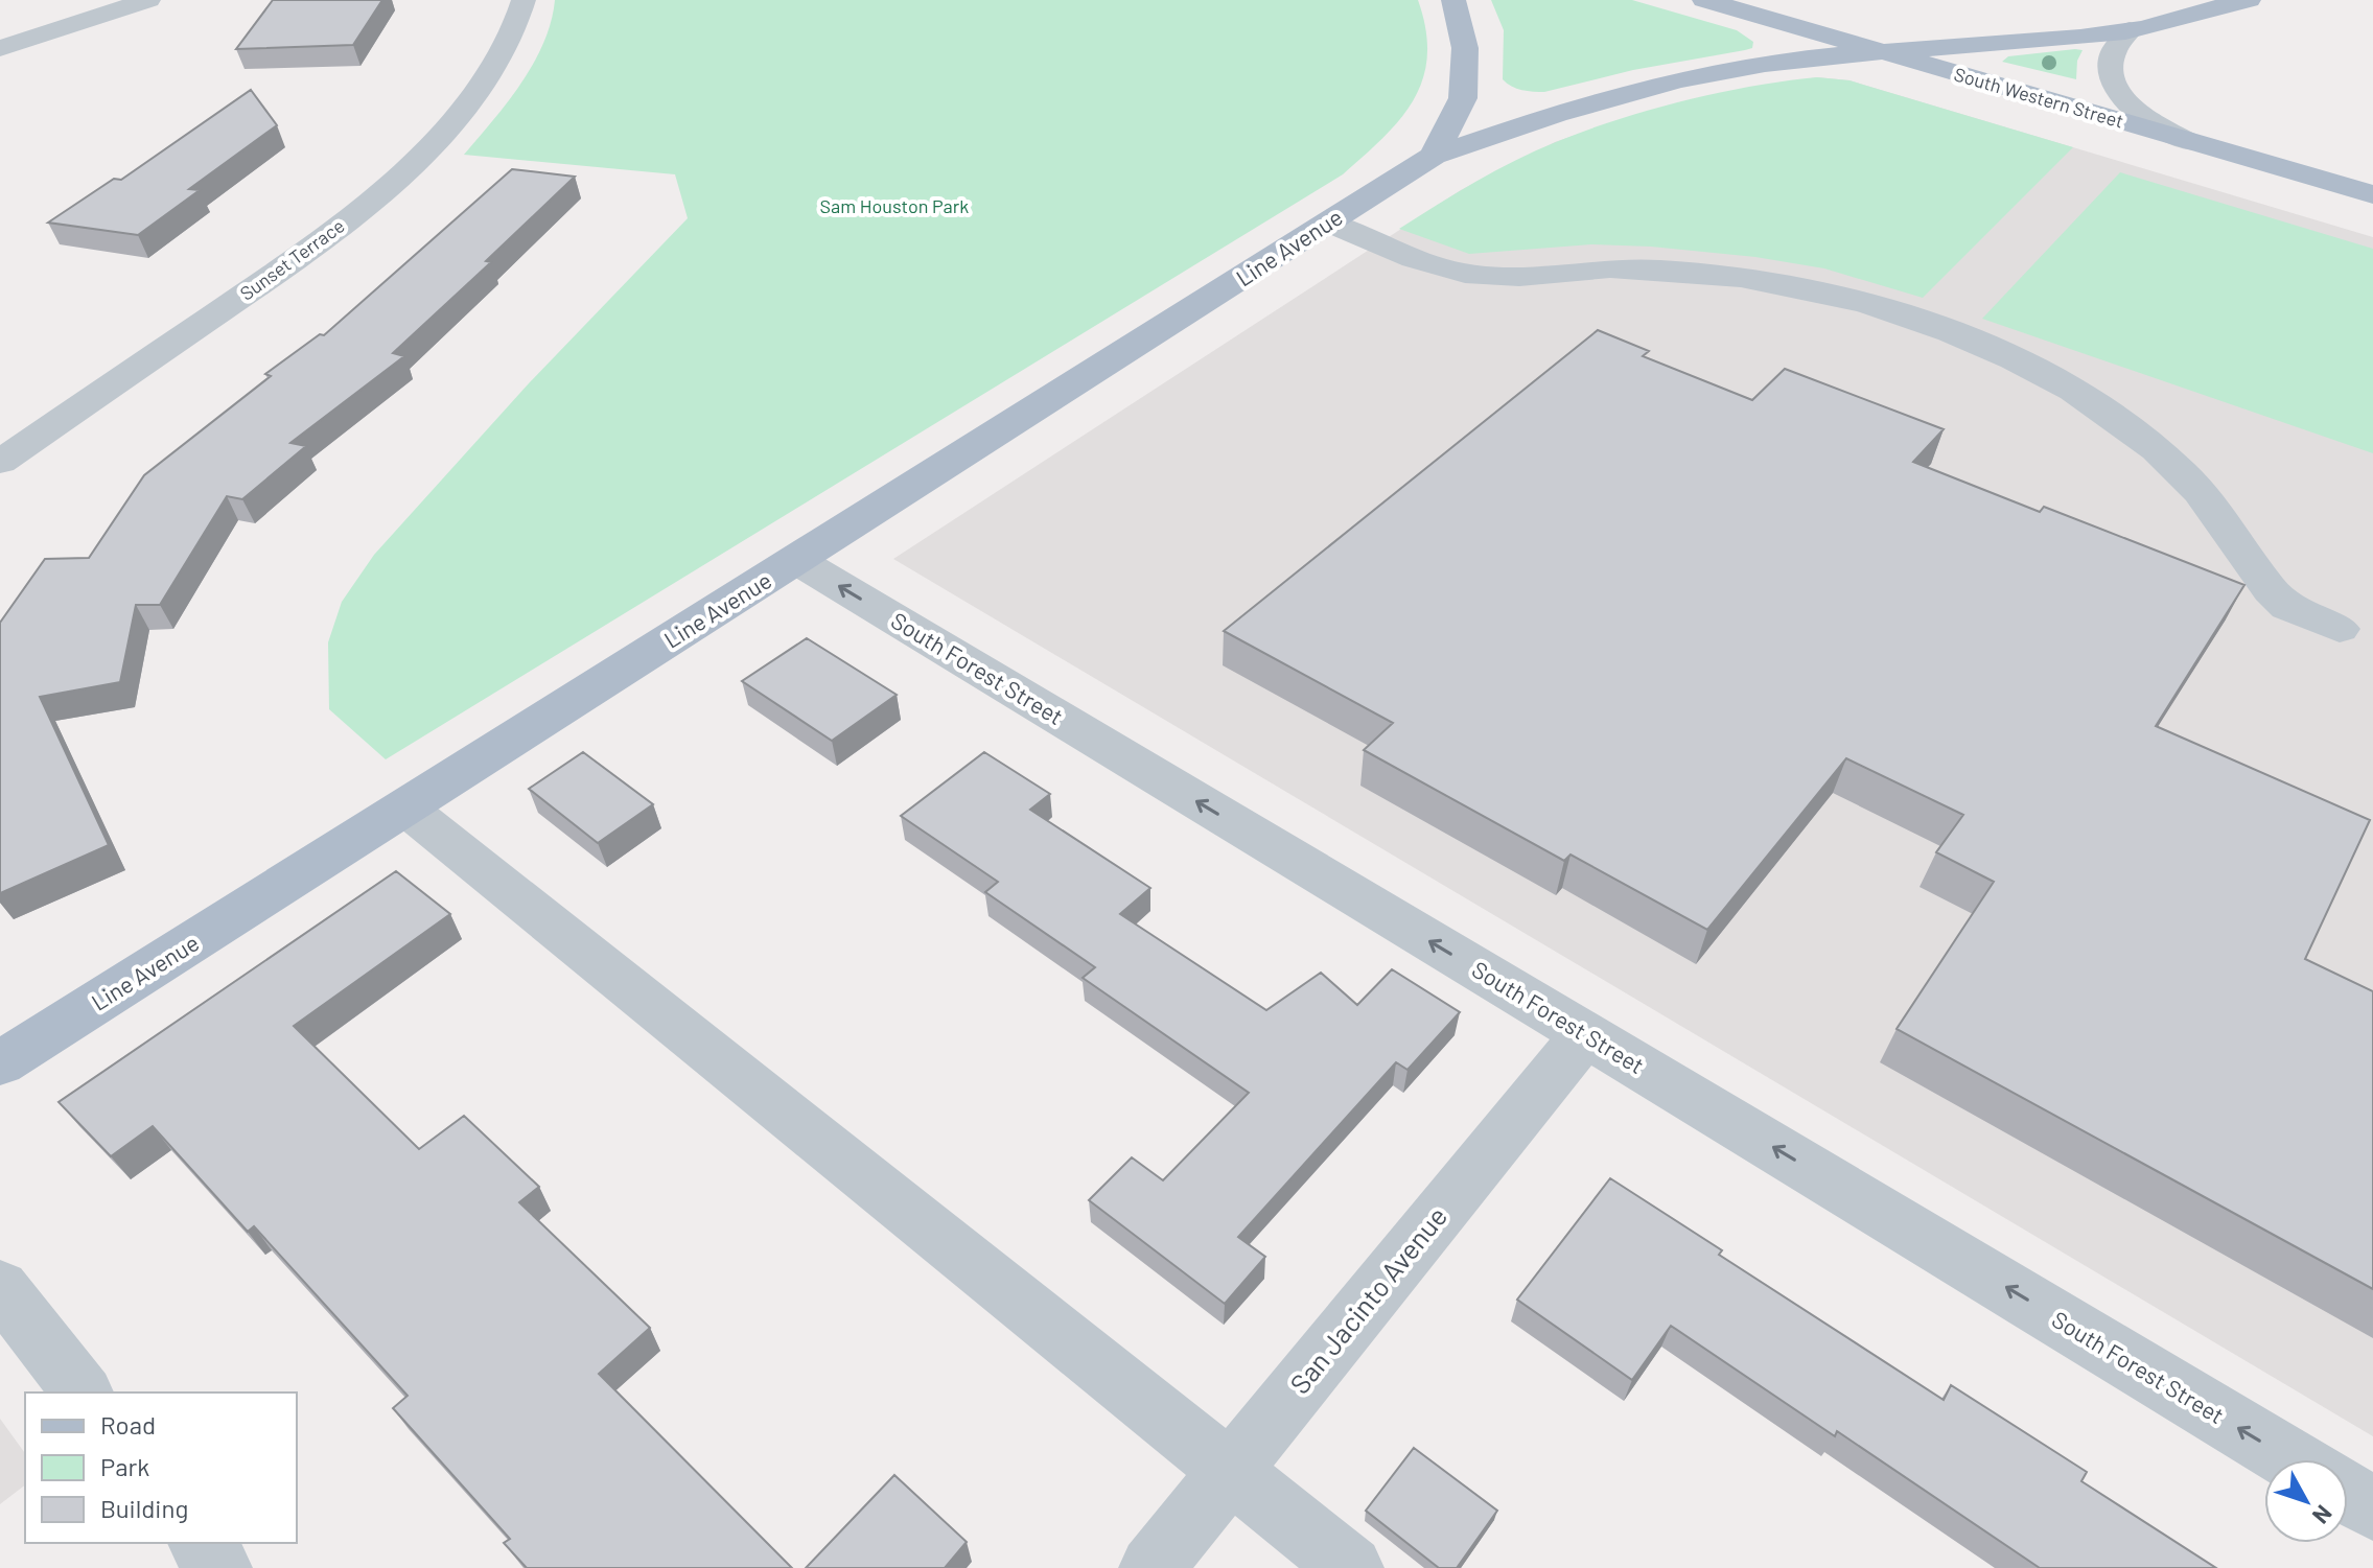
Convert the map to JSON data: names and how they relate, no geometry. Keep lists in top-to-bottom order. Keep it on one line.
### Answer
{"streets":{"main road":["South Western Street","Line Avenue"],"street":["Sunset Terrace","South Forest Street","San Jacinto Avenue"]},"crossings":[["South Western Street","Line Avenue"],["Line Avenue","South Forest Street"],["South Forest Street","San Jacinto Avenue"]],"one_way":["South Forest Street"],"parks":["Sam Houston Park"],"legend":["Road","Park","Building"],"north":"bottom right"}
